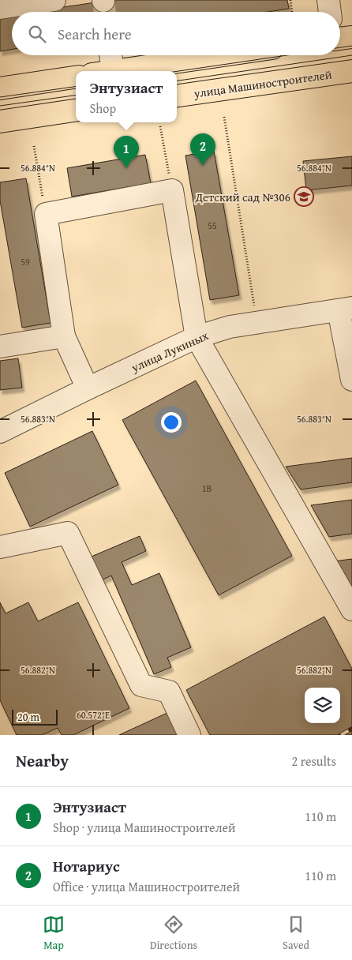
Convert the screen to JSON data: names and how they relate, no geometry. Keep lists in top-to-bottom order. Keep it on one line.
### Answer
{"streets":{"main road":["улица Машиностроителей"],"street":["улица Лукиных"]},"places":{"school or university":["Детский сад №306"]},"house_numbers":["55","59","1В"],"scale_bar":"20 m","page":{"search":"Search here","popup":["Энтузиаст","Shop"],"pins":["2","1"],"scale":"20 m","heading":["Nearby","2 results"],"list":[{"mark":"1","name":"Энтузиаст","note":"Shop · улица Машиностроителей","value":"110 m"},{"mark":"2","name":"Нотариус","note":"Office · улица Машиностроителей","value":"110 m"}],"nav":["Map","Directions","Saved"]},"coordinates":["56.884°N","56.883°N","56.882°N","60.572°E"]}
